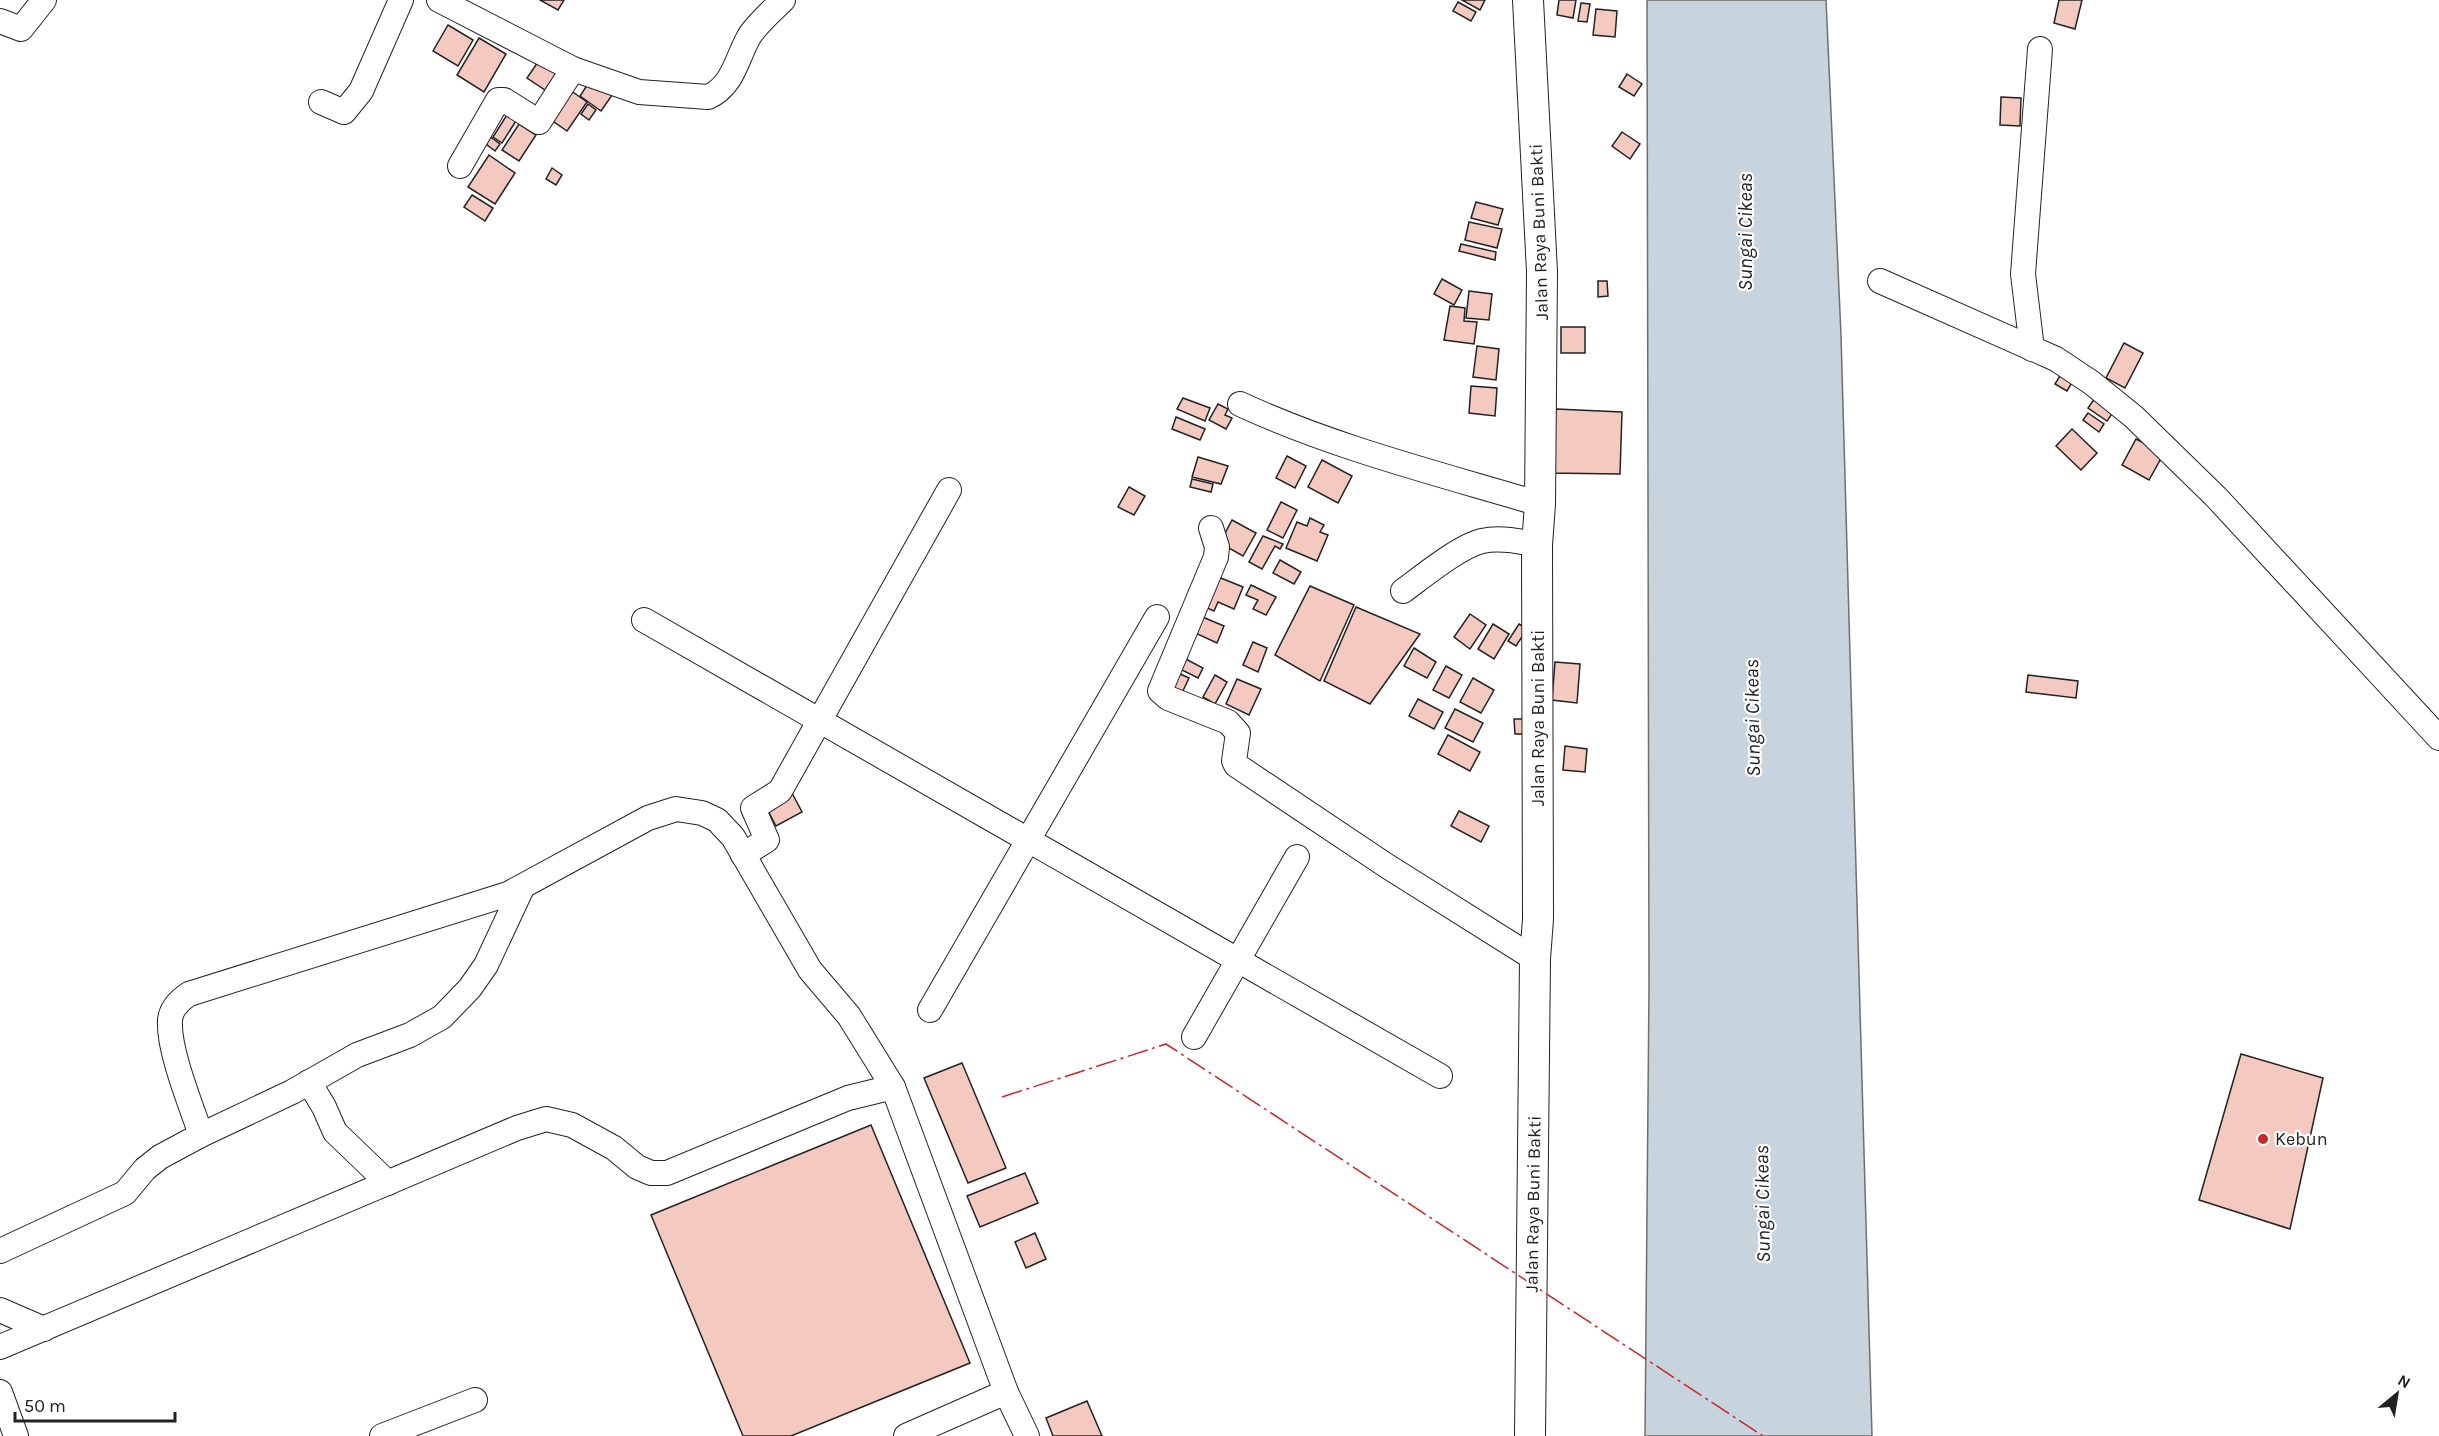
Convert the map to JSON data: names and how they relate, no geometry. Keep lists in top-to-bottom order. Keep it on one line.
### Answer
{"streets":{"main road":["Jalan Raya Buni Bakti"]},"water":["Sungai Cikeas"],"places":["Kebun"],"scale_bar":"50 m","north":"top right"}
